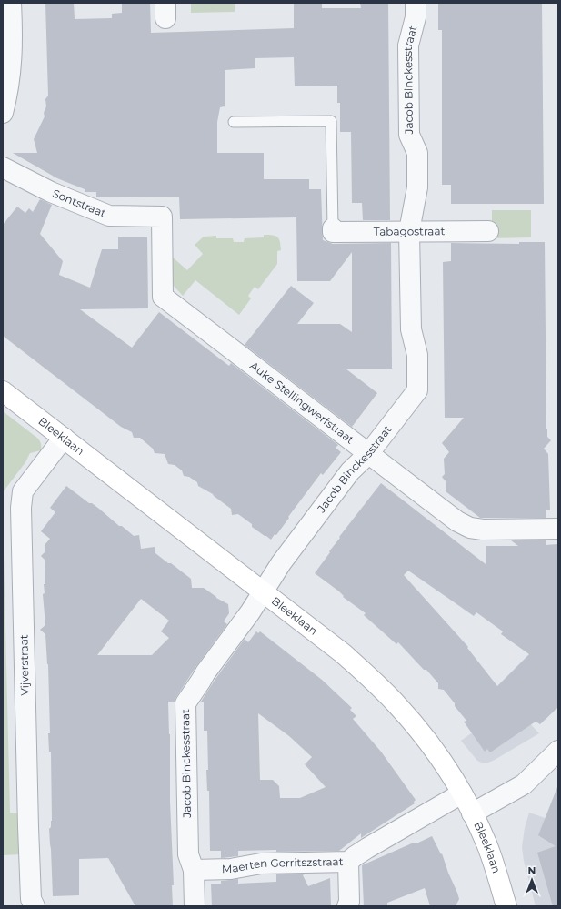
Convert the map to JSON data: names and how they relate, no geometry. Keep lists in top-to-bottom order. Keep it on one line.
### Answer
{"streets":{"street":["Jacob Binckesstraat","Sontstraat","Tabagostraat","Auke Stellingwerfstraat","Bleeklaan","Vijverstraat","Maerten Gerritszstraat"]},"crossings":[["Jacob Binckesstraat","Tabagostraat"],["Jacob Binckesstraat","Auke Stellingwerfstraat"],["Jacob Binckesstraat","Bleeklaan"],["Jacob Binckesstraat","Maerten Gerritszstraat"],["Sontstraat","Auke Stellingwerfstraat"],["Bleeklaan","Vijverstraat"],["Bleeklaan","Maerten Gerritszstraat"]],"north":"top"}
